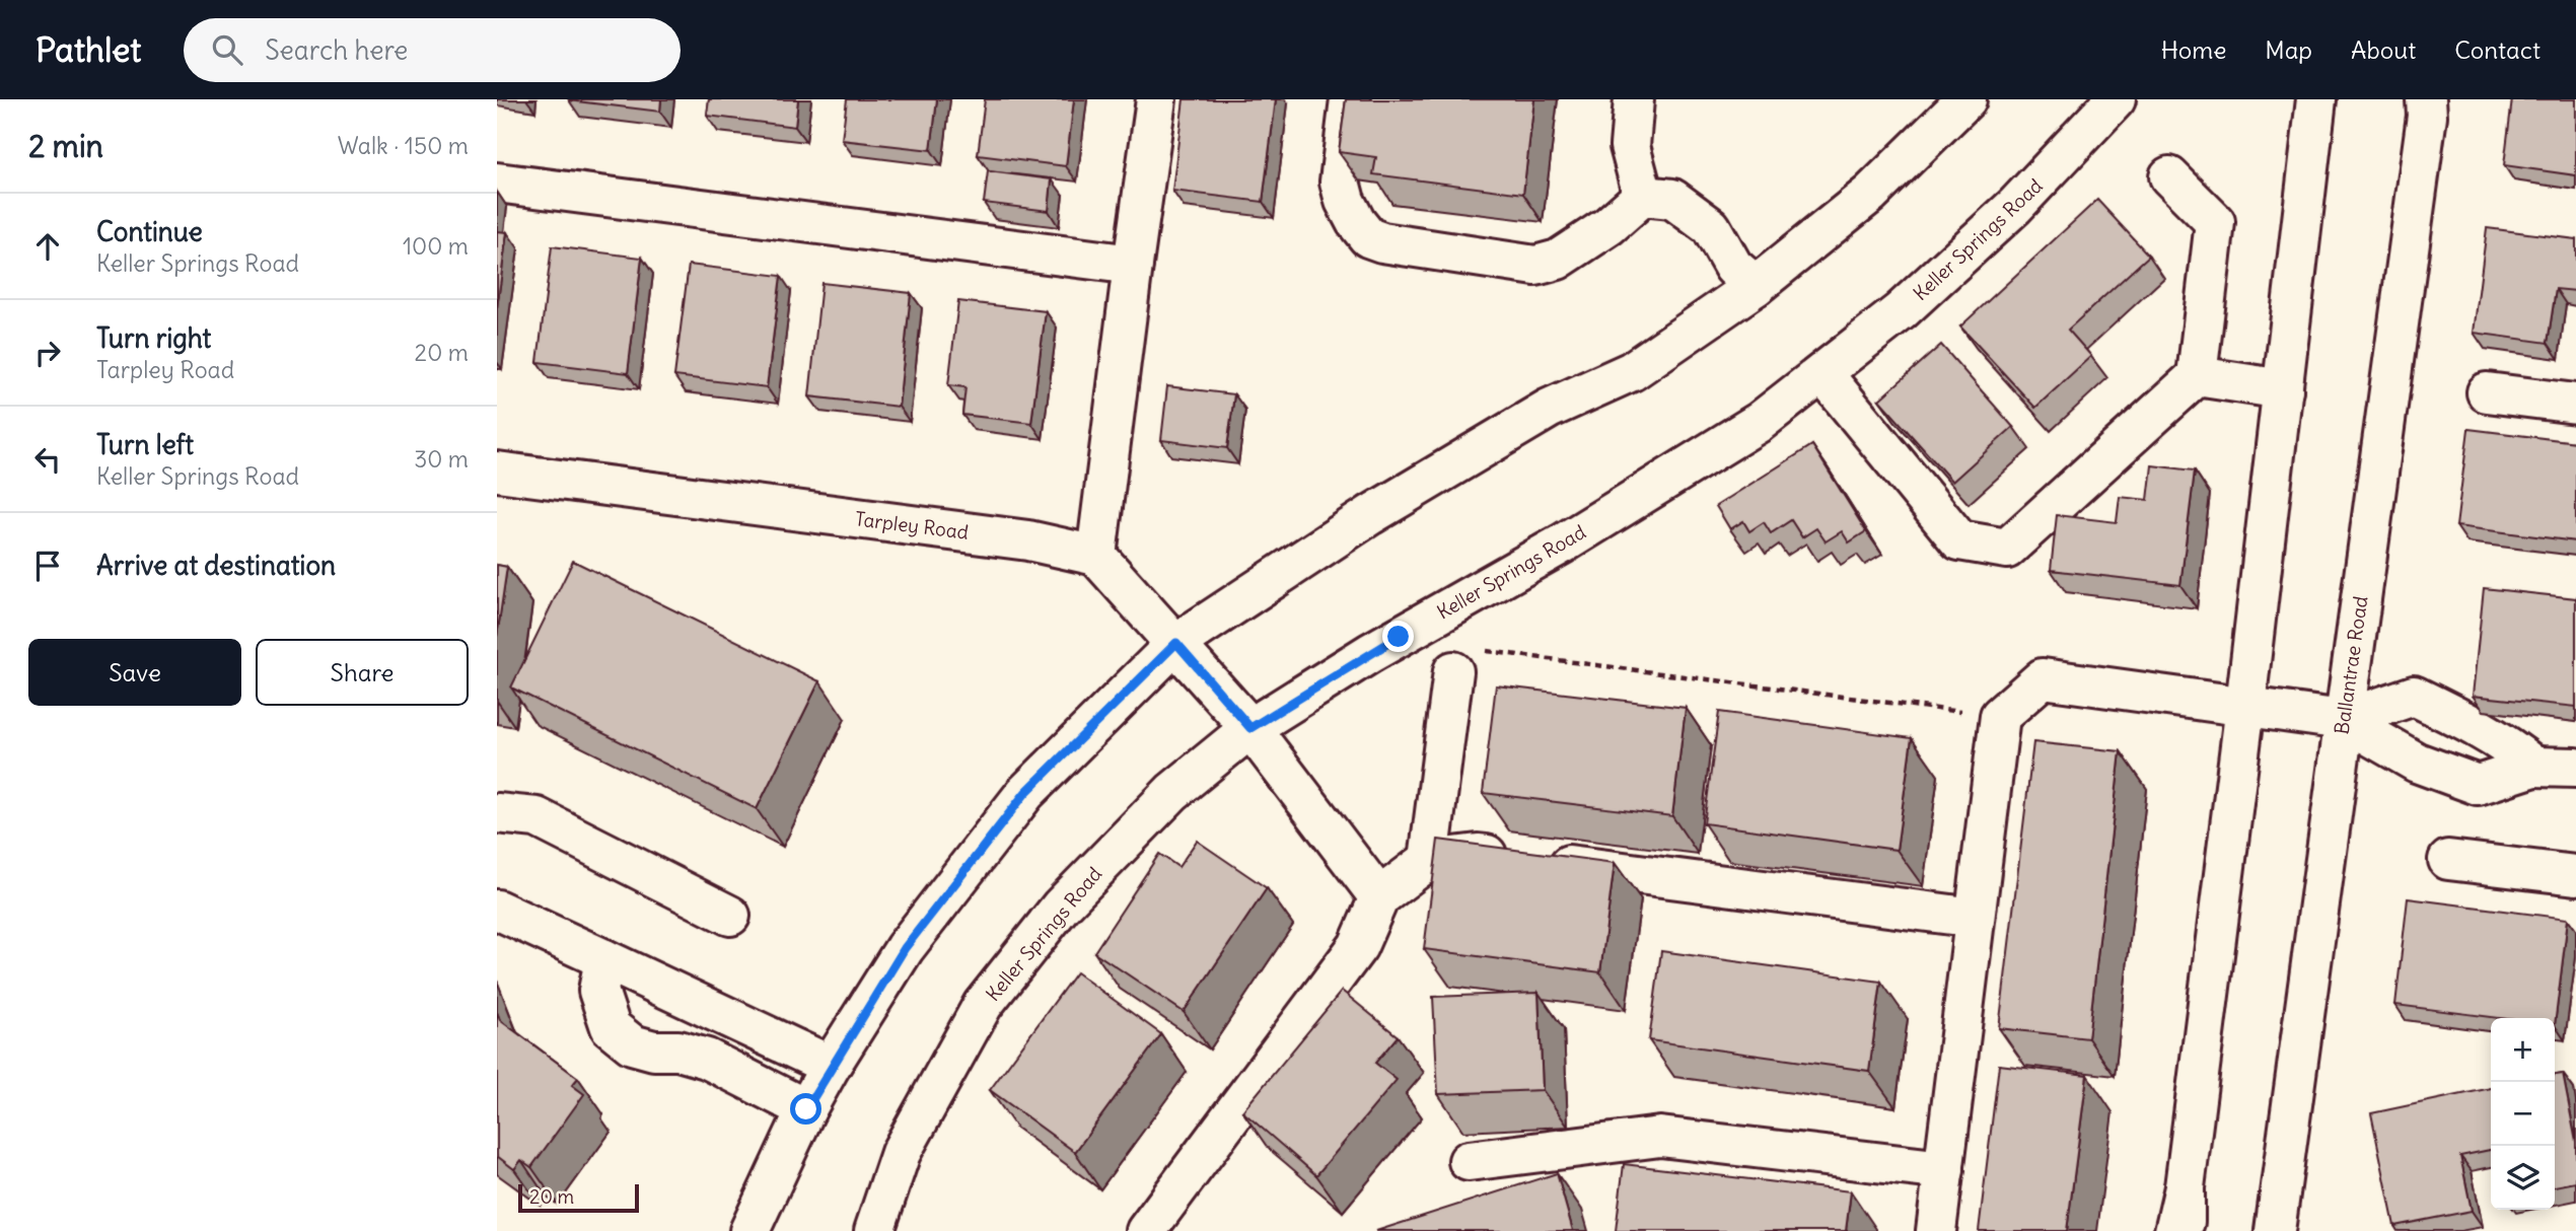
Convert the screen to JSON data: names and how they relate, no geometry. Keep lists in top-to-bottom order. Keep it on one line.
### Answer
{"streets":{"main road":["Keller Springs Road","Tarpley Road","Ballantrae Road"]},"scale_bar":"20 m","page":{"header":"Pathlet","search":"Search here","nav":["Home","Map","About","Contact"],"heading":["2 min","Walk · 150 m"],"list":[["Continue","Keller Springs Road","100 m"],["Turn right","Tarpley Road","20 m"],["Turn left","Keller Springs Road","30 m"],"Arrive at destination"],"buttons":["Save","Share"],"map_buttons":["+","−"],"scale":"20 m"}}
